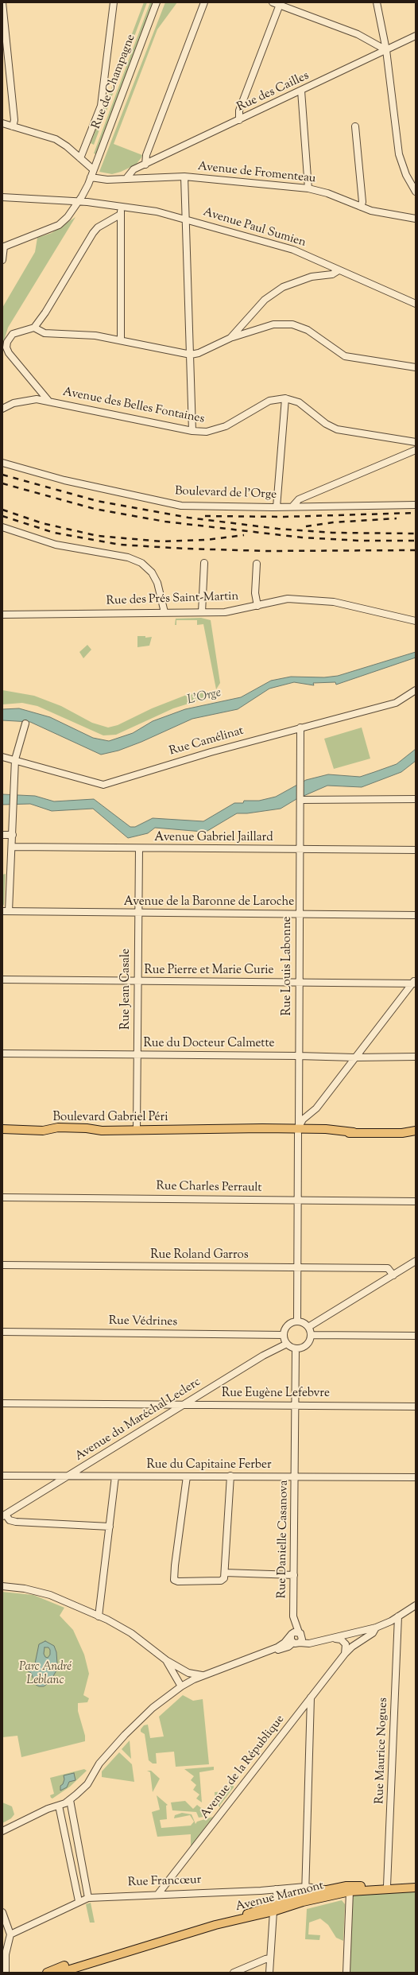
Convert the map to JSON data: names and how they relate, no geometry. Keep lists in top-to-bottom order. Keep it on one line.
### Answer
{"streets":{"main road":["Boulevard Gabriel Péri","Rue Francœur","Avenue Marmont"],"street":["Rue de Champagne","Rue des Cailles","Avenue de Fromenteau","Avenue Paul Sumien","Avenue des Belles Fontaines","Boulevard de l'Orge","Rue des Prés Saint-Martin","Rue Camélinat","Avenue Gabriel Jaillard","Avenue de la Baronne de Laroche","Rue Louis Labonne","Rue Pierre et Marie Curie","Rue Jean Casale","Rue du Docteur Calmette","Rue Charles Perrault","Rue Roland Garros","Rue Védrines","Rue Eugène Lefebvre","Avenue du Maréchal Leclerc","Rue du Capitaine Ferber","Rue Danielle Casanova","Rue Maurice Nogues","Avenue de la République"]},"crossings":[["Rue de Champagne","Avenue de Fromenteau"],["Rue de Champagne","Avenue Paul Sumien"],["Rue des Cailles","Avenue de Fromenteau"],["Rue Camélinat","Rue Louis Labonne"],["Avenue Gabriel Jaillard","Rue Louis Labonne"],["Avenue Gabriel Jaillard","Rue Jean Casale"],["Avenue de la Baronne de Laroche","Rue Louis Labonne"],["Avenue de la Baronne de Laroche","Rue Jean Casale"],["Rue Louis Labonne","Rue Pierre et Marie Curie"],["Rue Louis Labonne","Rue du Docteur Calmette"],["Rue Louis Labonne","Boulevard Gabriel Péri"],["Rue Pierre et Marie Curie","Rue Jean Casale"],["Rue Jean Casale","Rue du Docteur Calmette"],["Rue Jean Casale","Boulevard Gabriel Péri"],["Rue Védrines","Avenue du Maréchal Leclerc"],["Rue Védrines","Rue Danielle Casanova"],["Rue Eugène Lefebvre","Avenue du Maréchal Leclerc"],["Rue Eugène Lefebvre","Rue Danielle Casanova"],["Avenue du Maréchal Leclerc","Rue du Capitaine Ferber"],["Avenue du Maréchal Leclerc","Rue Danielle Casanova"],["Rue du Capitaine Ferber","Rue Danielle Casanova"],["Rue Maurice Nogues","Rue Francœur"],["Avenue de la République","Rue Francœur"],["Rue Francœur","Avenue Marmont"]],"water":["L'Orge"],"parks":["Parc André Leblanc"]}
